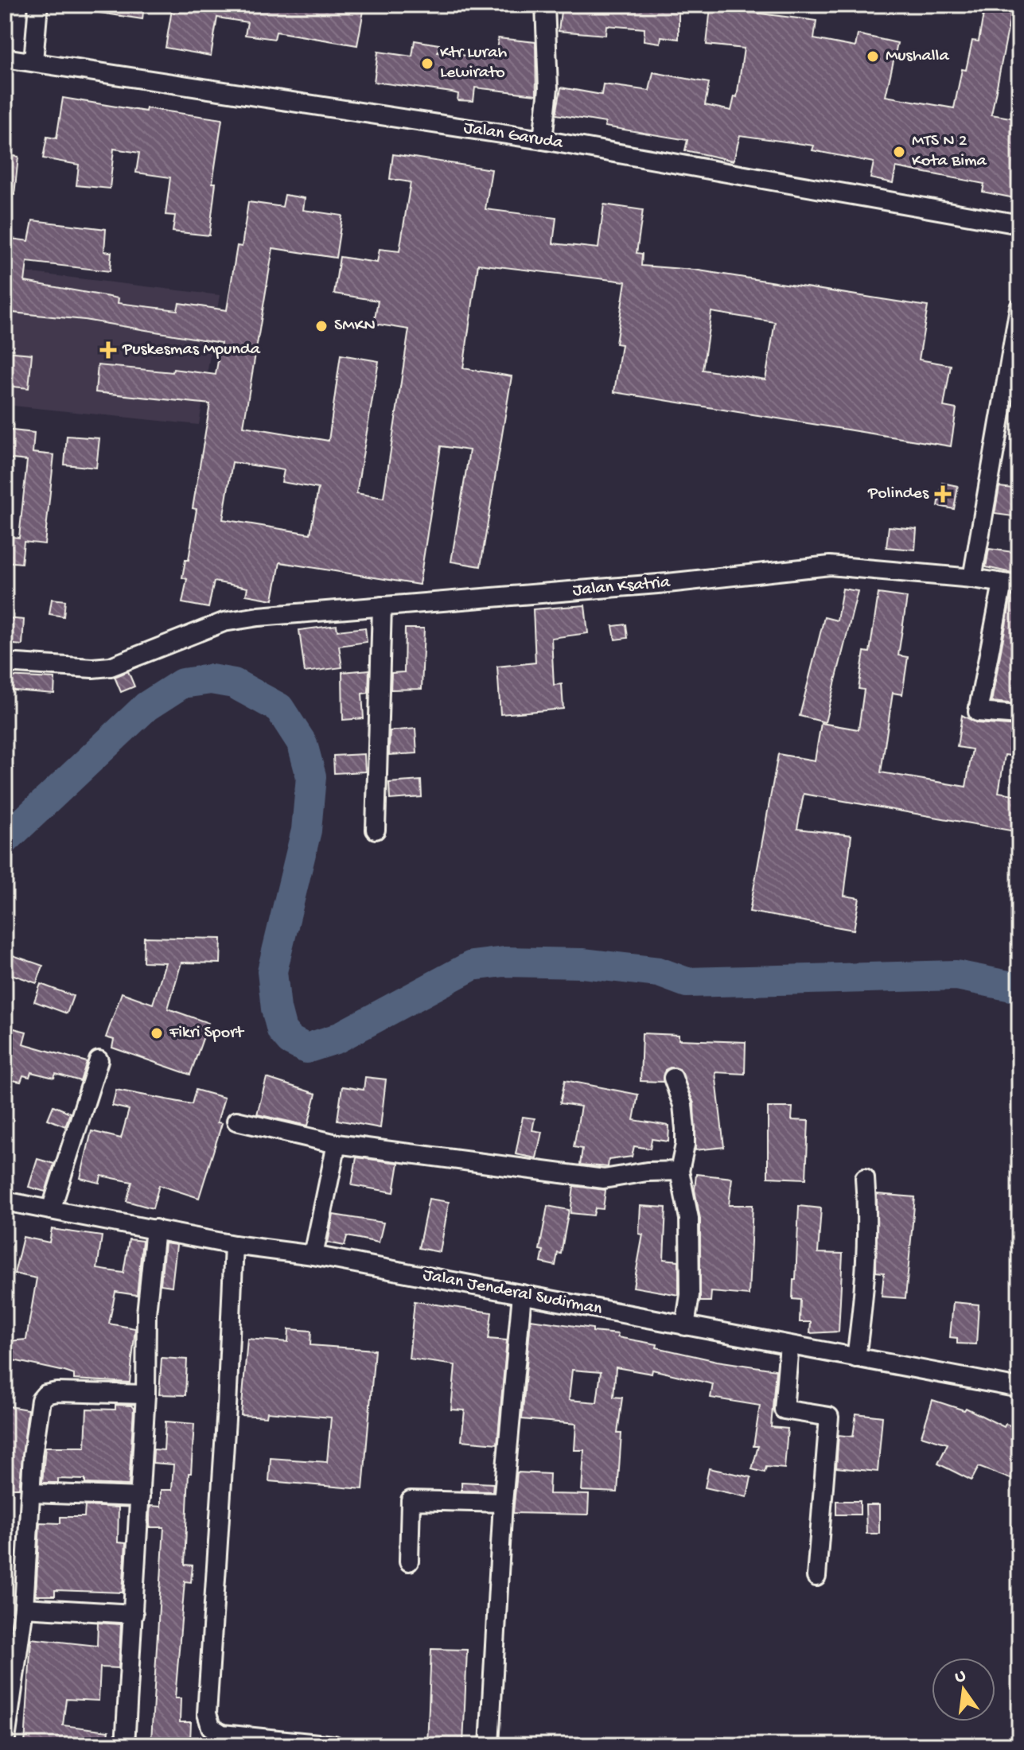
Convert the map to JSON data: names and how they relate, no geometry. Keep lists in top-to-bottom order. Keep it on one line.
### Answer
{"streets":{"street":["Jalan Garuda","Jalan Ksatria","Jalan Jenderal Sudirman"]},"places":{"other":["Mushalla","Ktr Lurah Lewirato","MTS N 2 Kota Bima","SMKN","Fikri Sport"],"health":["Puskesmas Mpunda","Polindes"]},"north":"top"}
